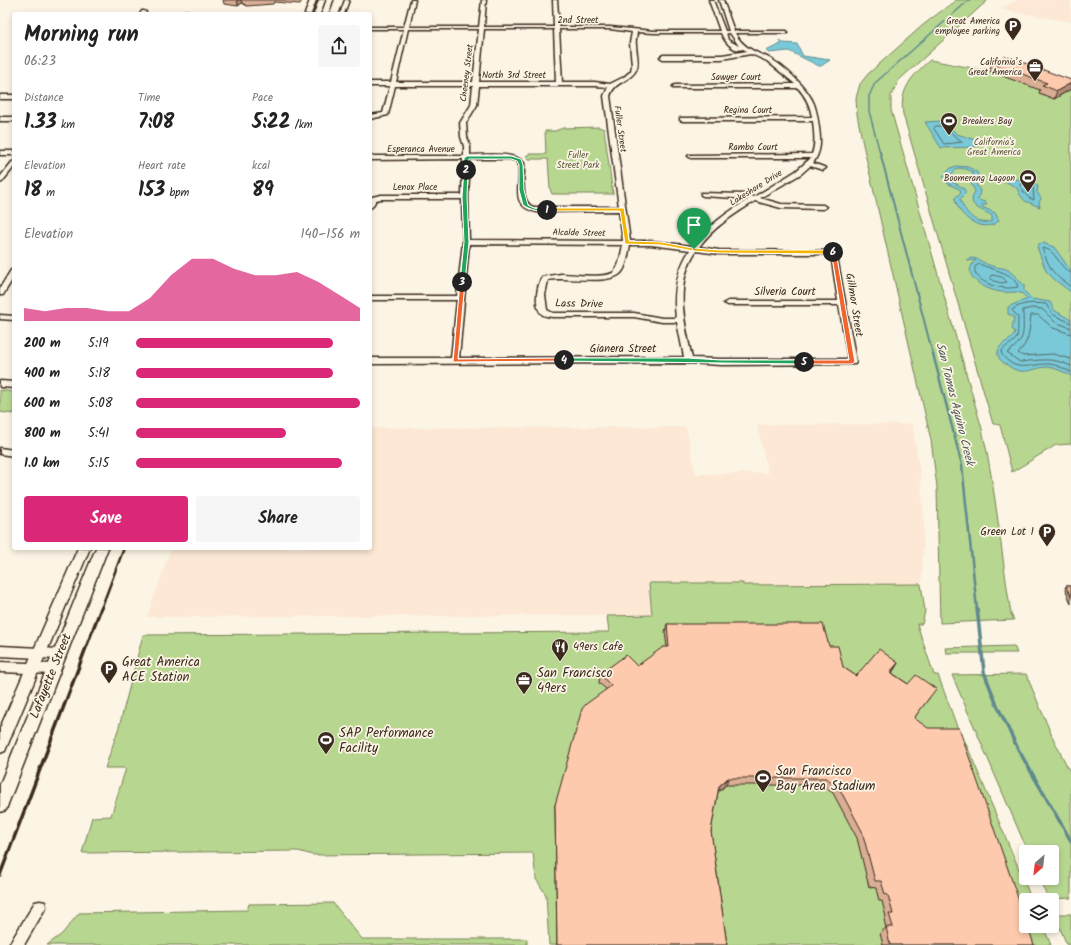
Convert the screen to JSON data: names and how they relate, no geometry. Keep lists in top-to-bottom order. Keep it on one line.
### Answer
{"streets":{"main road":["Lafayette Street"],"street":["2nd Street","Cheeney Street","North 3rd Street","Sawyer Court","Regina Court","Fuller Street","Rambo Court","Esperanca Avenue","Lenox Place","Lakeshore Drive","Alcalde Street","Silveria Court","Lass Drive","Gillmor Street","Gianera Street"]},"crossings":[["2nd Street","Cheeney Street"],["Cheeney Street","North 3rd Street"],["Cheeney Street","Esperanca Avenue"],["Cheeney Street","Lenox Place"],["Cheeney Street","Alcalde Street"],["Cheeney Street","Gianera Street"],["North 3rd Street","Fuller Street"],["Fuller Street","Esperanca Avenue"],["Fuller Street","Alcalde Street"],["Fuller Street","Lass Drive"],["Rambo Court","Lakeshore Drive"],["Lakeshore Drive","Alcalde Street"],["Lakeshore Drive","Lass Drive"],["Lakeshore Drive","Gianera Street"],["Alcalde Street","Lass Drive"],["Alcalde Street","Gillmor Street"],["Silveria Court","Gillmor Street"],["Gillmor Street","Gianera Street"]],"water":["San Tomas Aquino Creek"],"parks":["California's Great America","Fuller Street Park"],"places":{"parking":["Great America employee parking","Green Lot 1","Great America ACE Station"],"office":["California’s Great America","San Francisco 49ers"],"sports":["Breakers Bay","Boomerang Lagoon","SAP Performance Facility","San Francisco Bay Area Stadium"],"restaurant":["49ers Cafe"]},"north":"bottom left","page":{"heading":["Morning run","06:23"],"stats":[["Distance","1.33 km"],["Time","7:08"],["Pace","5:22 /km"],["Elevation","18 m"],["Heart rate","153 bpm"],["kcal","89"]],"pins":["2","1","6","3","4","5"],"chart":["Elevation","140–156 m"],"list":[{"name":"200 m","note":"5:19"},{"name":"400 m","note":"5:18"},{"name":"600 m","note":"5:08"},{"name":"800 m","note":"5:41"},{"name":"1.0 km","note":"5:15"}],"buttons":["Save","Share"]}}
